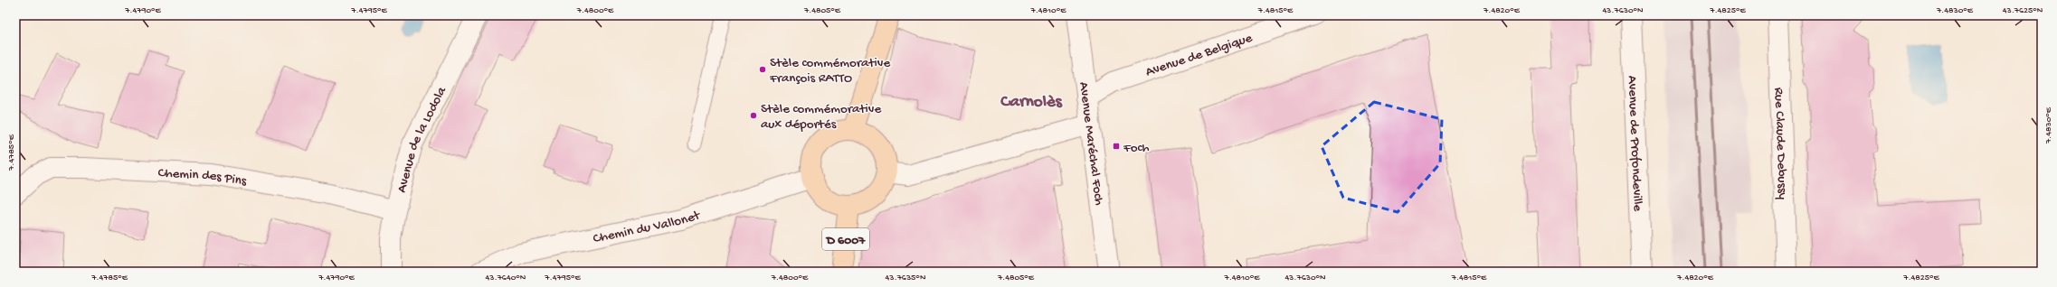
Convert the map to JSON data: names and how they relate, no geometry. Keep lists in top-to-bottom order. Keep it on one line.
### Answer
{"streets":{"main road":["D 6007"],"street":["Avenue de Belgique","Avenue de la Lodola","Avenue Maréchal Foch","Avenue de Profondeville","Rue Claude Debussy","Chemin des Pins","Chemin du Vallonet"]},"crossings":[["Avenue de Belgique","Avenue Maréchal Foch"],["Avenue de la Lodola","Chemin des Pins"],["Chemin du Vallonet","D 6007"]],"districts":["Carnolès"],"places":{"other":["Stèle commémorative François RATTO","Stèle commémorative aux déportés"],"transit":["Foch"]},"coordinates":["7.4790°E","7.4795°E","7.4800°E","7.4805°E","7.4810°E","7.4815°E","7.4820°E","43.7630°N","7.4825°E","7.4830°E","43.7625°N","7.4785°E","43.7640°N","43.7635°N"]}
